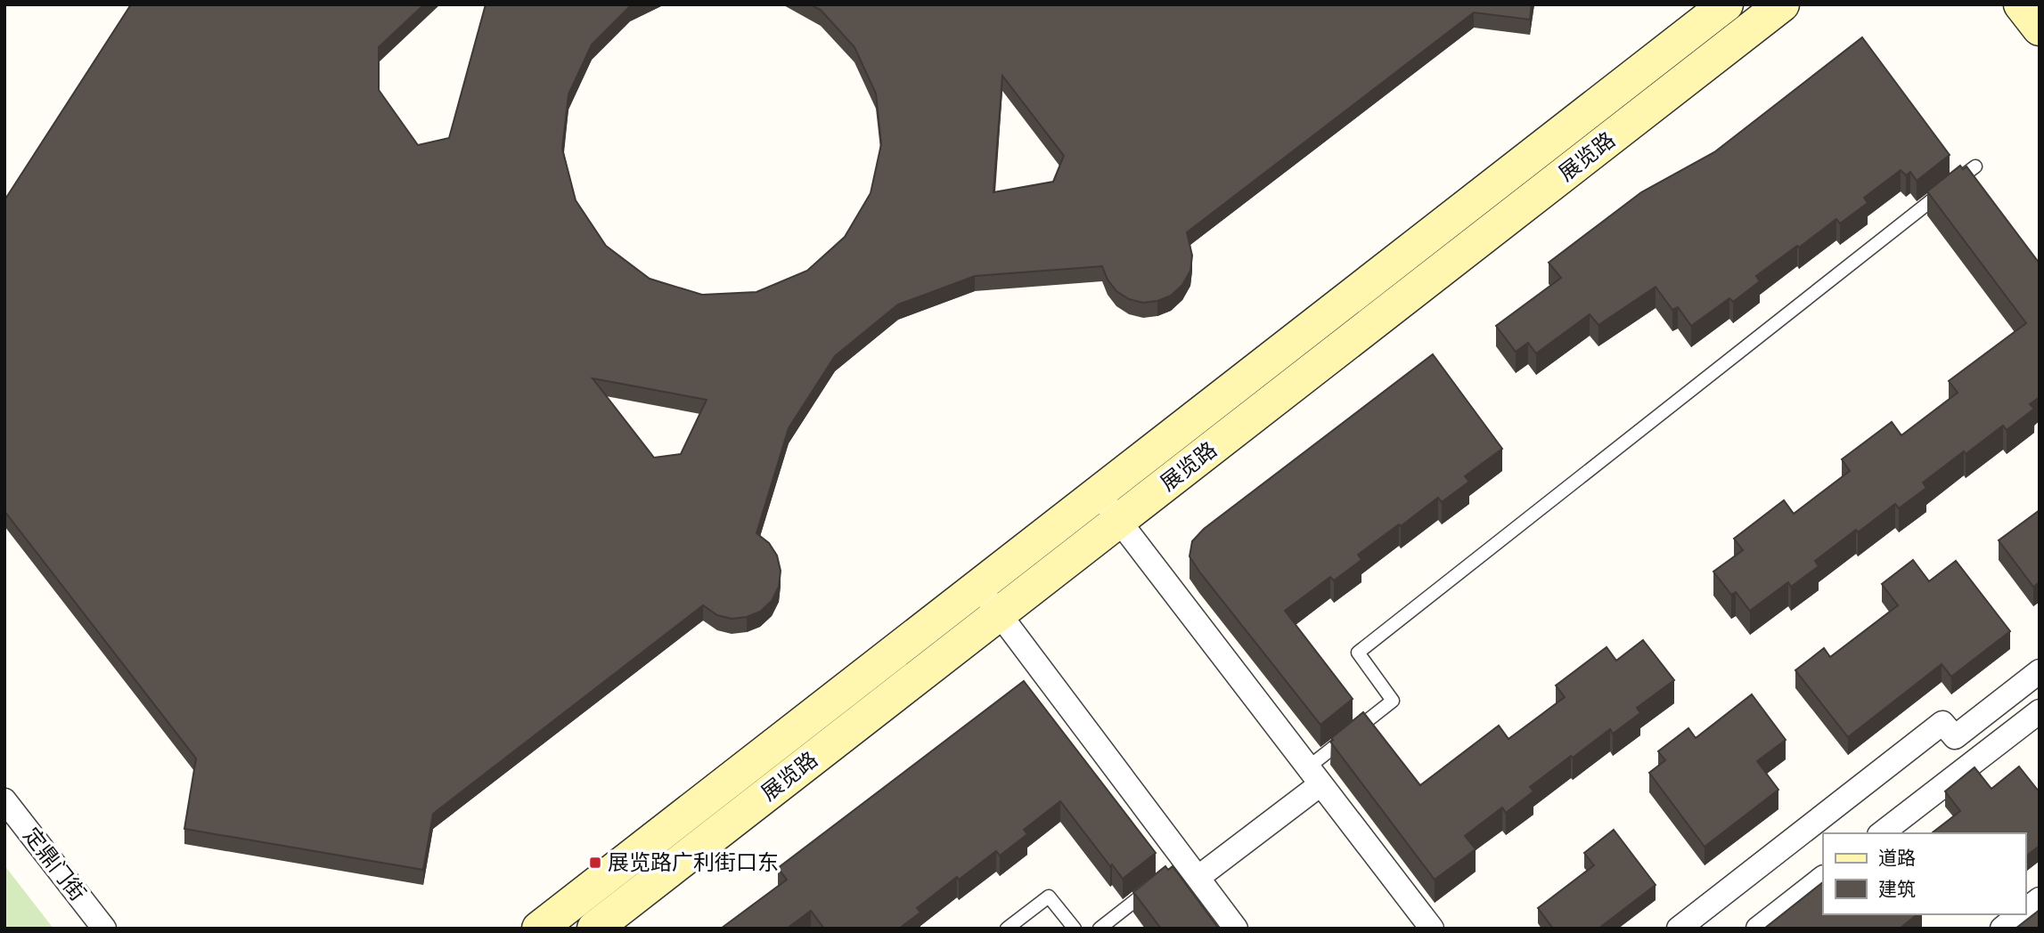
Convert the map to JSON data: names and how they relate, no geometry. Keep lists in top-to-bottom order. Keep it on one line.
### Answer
{"streets":{"street":["展览路","定鼎门街"]},"places":{"transit":["展览路广利街口东"]},"legend":["道路","建筑"]}
